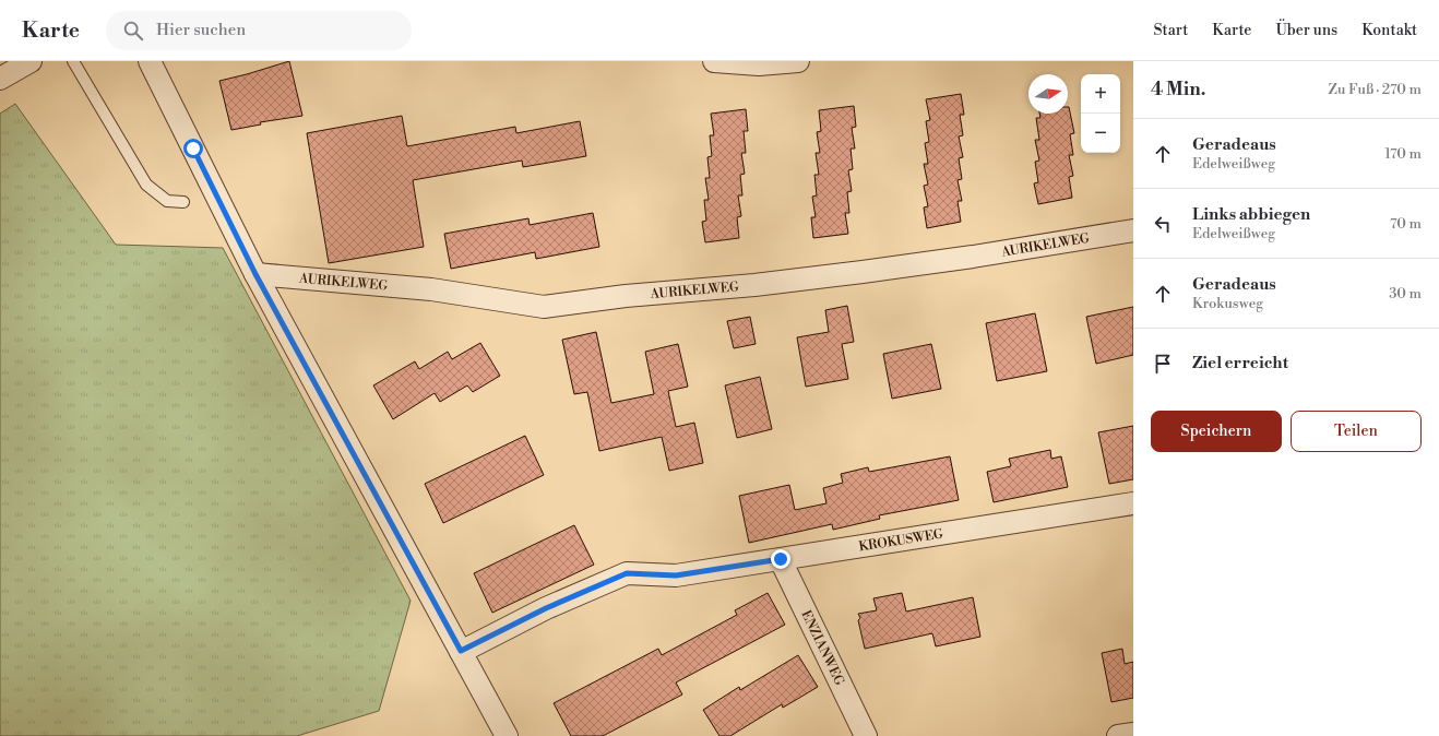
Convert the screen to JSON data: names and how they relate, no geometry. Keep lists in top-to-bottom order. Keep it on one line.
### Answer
{"streets":{"street":["AURIKELWEG","KROKUSWEG","ENZIANWEG"]},"crossings":[["KROKUSWEG","ENZIANWEG"]],"north":"right","page":{"header":"Karte","search":"Hier suchen","nav":["Start","Karte","Über uns","Kontakt"],"heading":["4 Min.","Zu Fuß · 270 m"],"map_buttons":["+","−"],"list":[["Geradeaus","Edelweißweg","170 m"],["Links abbiegen","Edelweißweg","70 m"],["Geradeaus","Krokusweg","30 m"],"Ziel erreicht"],"buttons":["Speichern","Teilen"]}}
